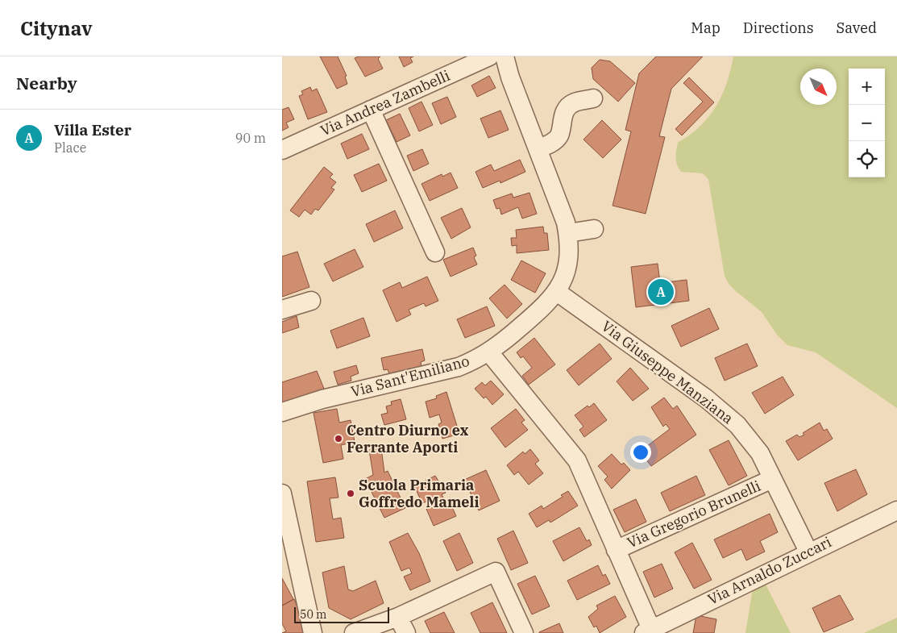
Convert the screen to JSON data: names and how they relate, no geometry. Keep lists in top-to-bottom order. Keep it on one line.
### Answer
{"streets":{"street":["Via Andrea Zambelli","Via Giuseppe Manziana","Via Sant'Emiliano","Via Gregorio Brunelli","Via Arnaldo Zuccari"]},"crossings":[["Via Giuseppe Manziana","Via Sant'Emiliano"],["Via Giuseppe Manziana","Via Gregorio Brunelli"],["Via Giuseppe Manziana","Via Arnaldo Zuccari"],["Via Sant'Emiliano","Via Gregorio Brunelli"],["Via Gregorio Brunelli","Via Arnaldo Zuccari"]],"places":["Centro Diurno ex Ferrante Aporti","Scuola Primaria Goffredo Mameli"],"scale_bar":"50 m","north":"bottom right","page":{"header":"Citynav","nav":["Map","Directions","Saved"],"heading":"Nearby","map_buttons":["+","−"],"list":[{"mark":"A","name":"Villa Ester","note":"Place","value":"90 m"}],"pins":"A","scale":"50 m"}}
